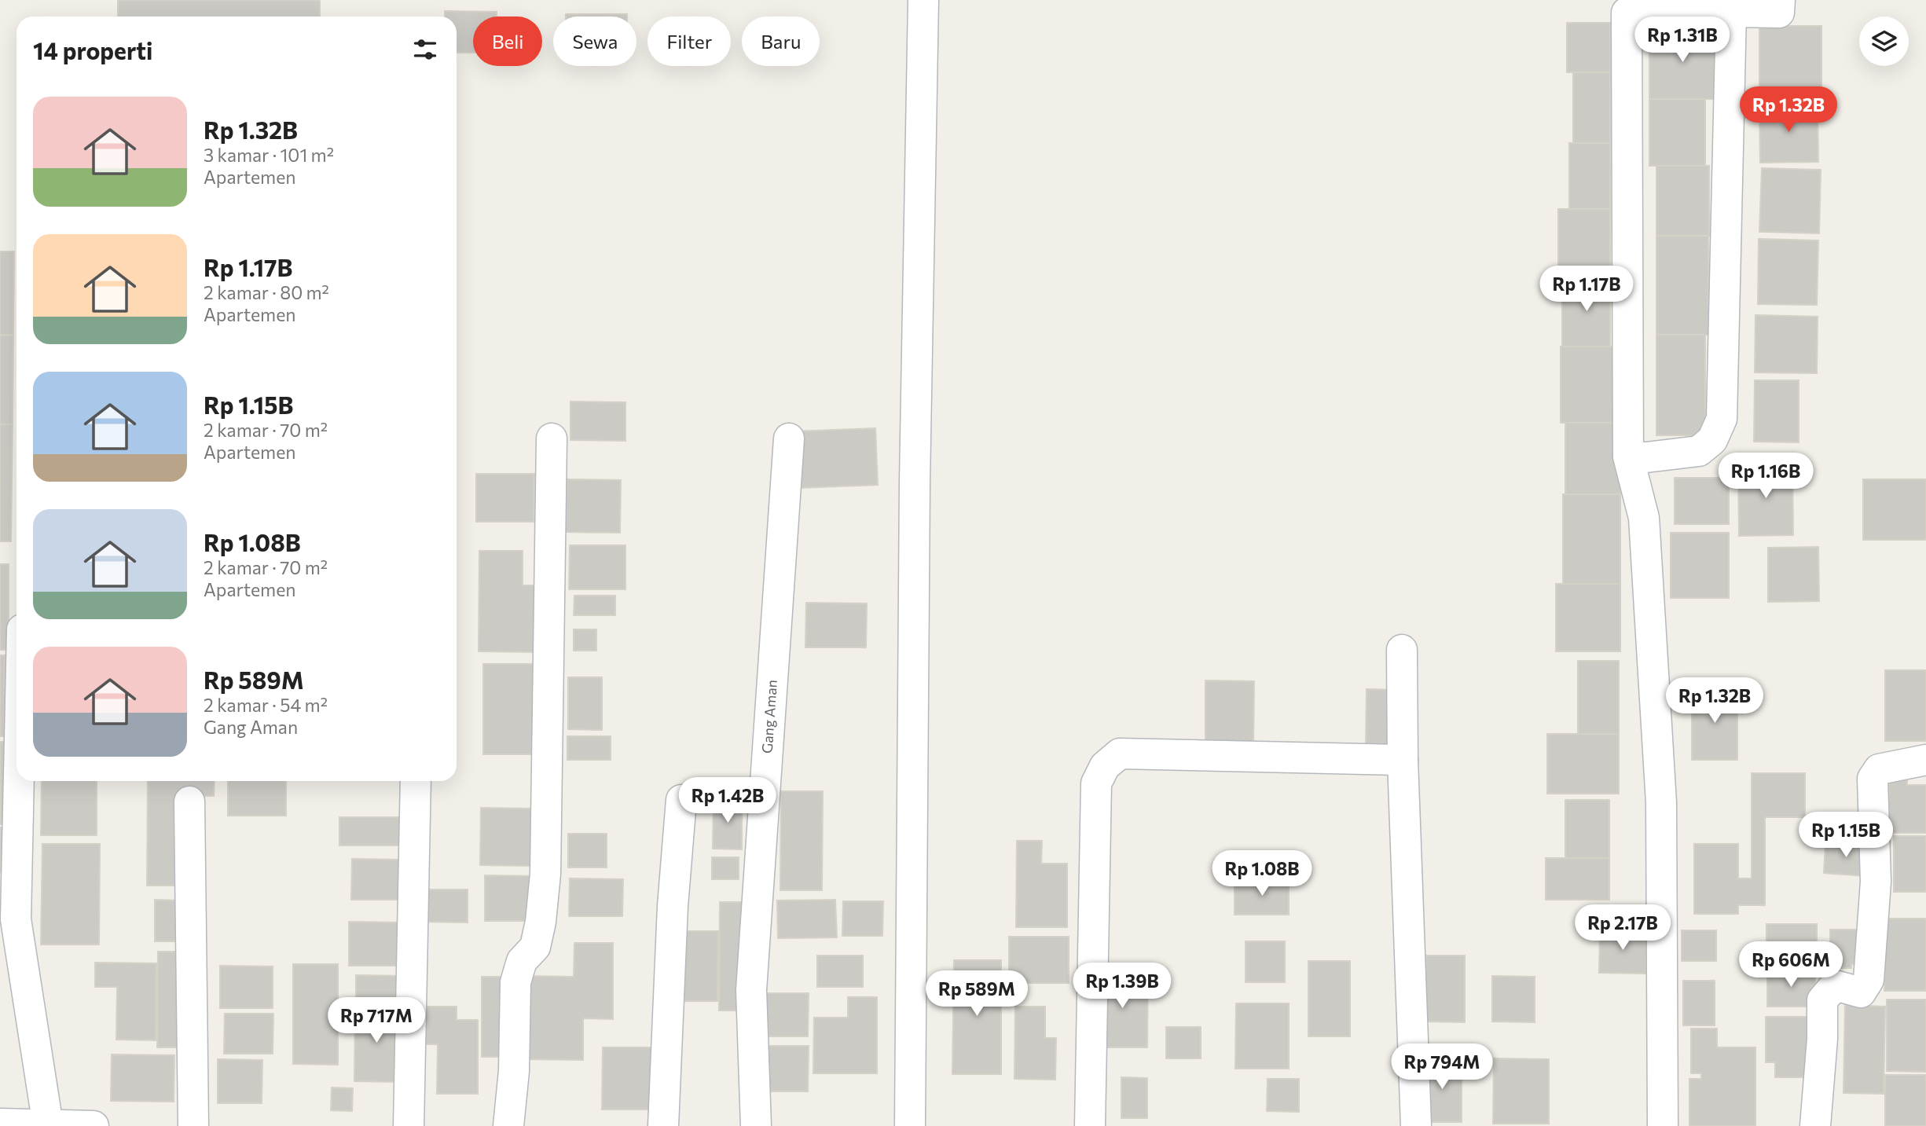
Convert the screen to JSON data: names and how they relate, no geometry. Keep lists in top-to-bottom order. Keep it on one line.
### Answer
{"streets":{"street":["Gang Aman"]},"page":{"price":["Rp 1.31B","Rp 1.32B","Rp 1.17B","Rp 1.16B","Rp 1.32B","Rp 1.42B","Rp 1.15B","Rp 1.08B","Rp 2.17B","Rp 606M","Rp 1.39B","Rp 589M","Rp 717M","Rp 794M"],"chip":["Beli","Sewa","Filter","Baru"],"heading":"14 properti","list":[{"name":"Rp 1.32B","note":"3 kamar · 101 m² · Apartemen"},{"name":"Rp 1.17B","note":"2 kamar · 80 m² · Apartemen"},{"name":"Rp 1.15B","note":"2 kamar · 70 m² · Apartemen"},{"name":"Rp 1.08B","note":"2 kamar · 70 m² · Apartemen"},{"name":"Rp 589M","note":"2 kamar · 54 m² · Gang Aman"}]}}
